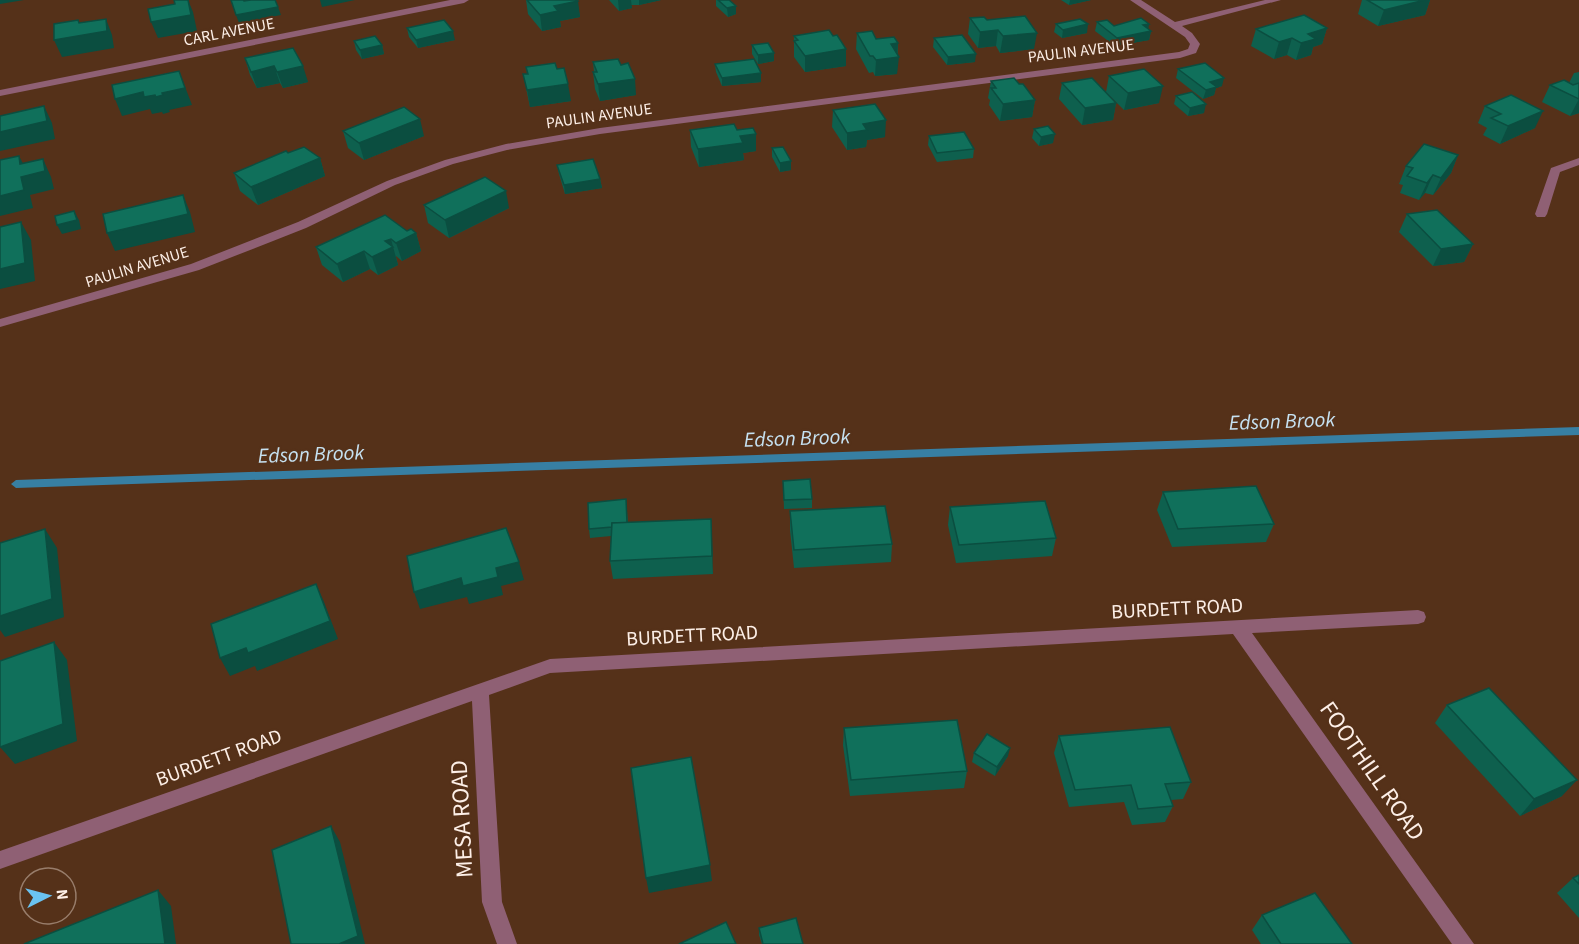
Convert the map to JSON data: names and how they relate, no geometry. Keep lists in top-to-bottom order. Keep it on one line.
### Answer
{"streets":{"street":["CARL AVENUE","PAULIN AVENUE","BURDETT ROAD","FOOTHILL ROAD","MESA ROAD"]},"crossings":[["BURDETT ROAD","FOOTHILL ROAD"],["BURDETT ROAD","MESA ROAD"]],"water":["Edson Brook"],"north":"right"}
